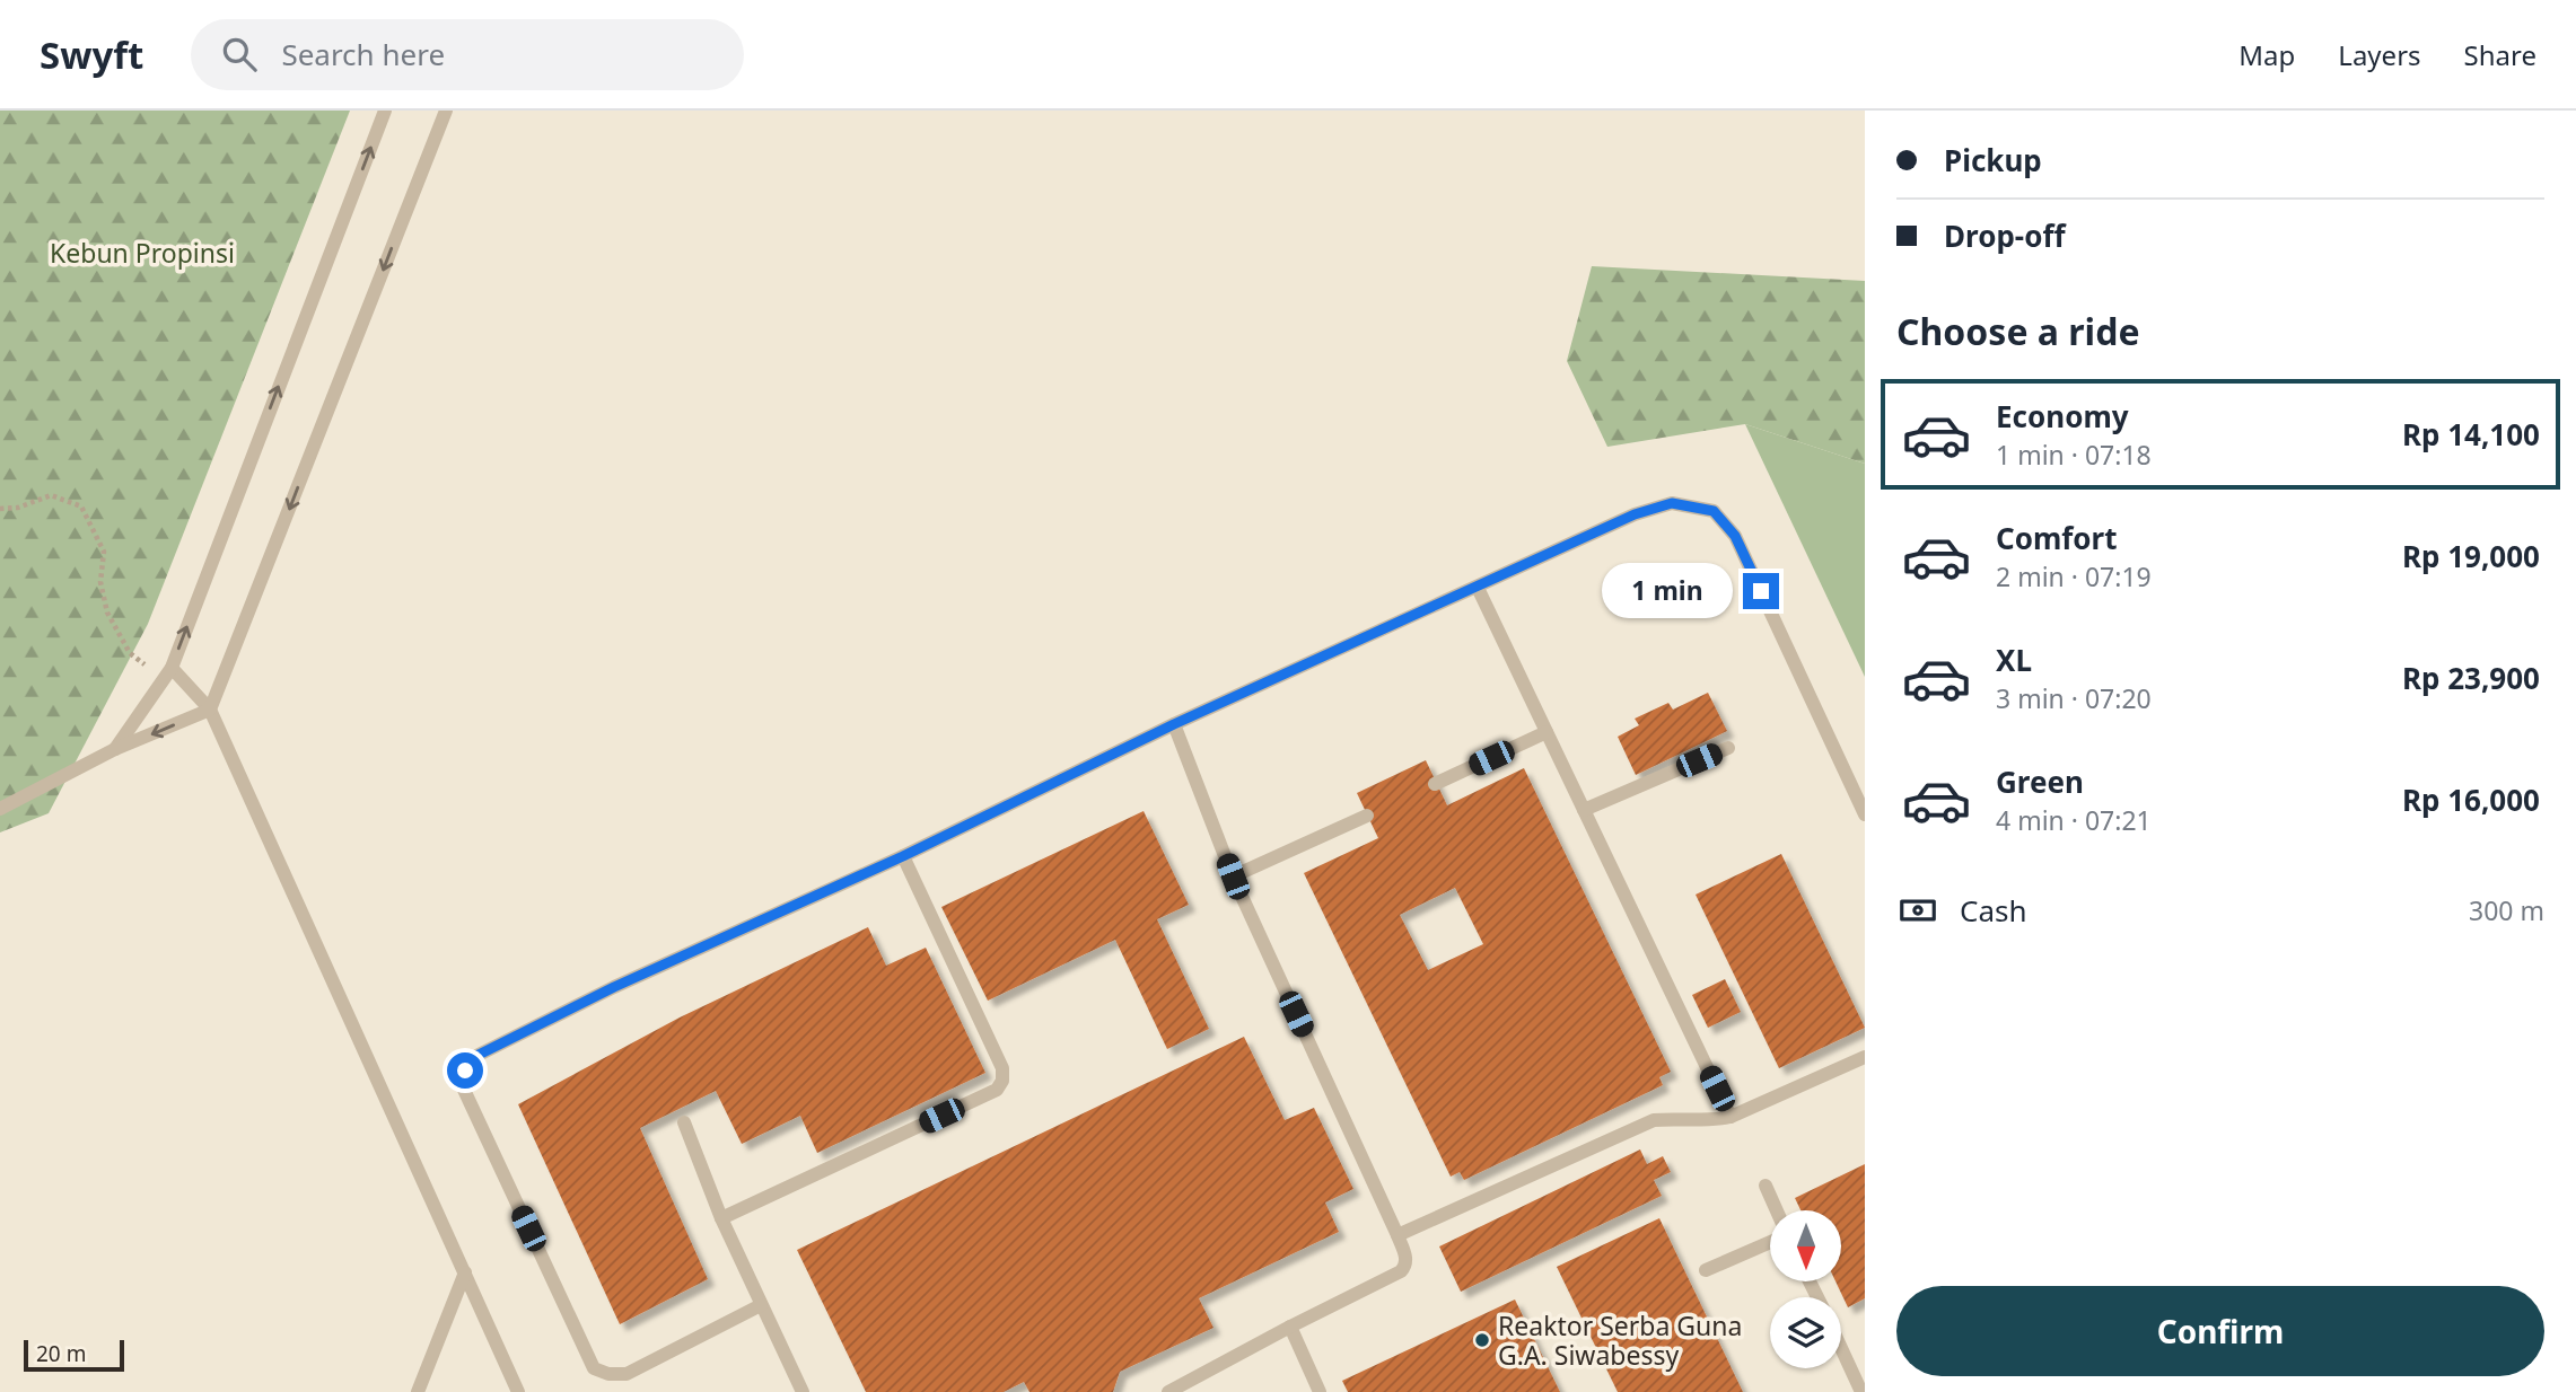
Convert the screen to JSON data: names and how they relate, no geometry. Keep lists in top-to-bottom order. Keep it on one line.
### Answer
{"parks":["Kebun Propinsi"],"places":["Reaktor Serba Guna G.A. Siwabessy"],"scale_bar":"20 m","north":"bottom","page":{"header":"Swyft","search":"Search here","nav":["Map","Layers","Share"],"banner":["Pickup","Drop-off"],"heading":"Choose a ride","list":[{"name":"Economy","note":"1 min · 07:18","value":"Rp 14,100"},{"name":"Comfort","note":"2 min · 07:19","value":"Rp 19,000"},{"name":"XL","note":"3 min · 07:20","value":"Rp 23,900"},{"name":"Green","note":"4 min · 07:21","value":"Rp 16,000"}],"bubble":"1 min","pay":["Cash","300 m"],"buttons":"Confirm","scale":"20 m"}}
